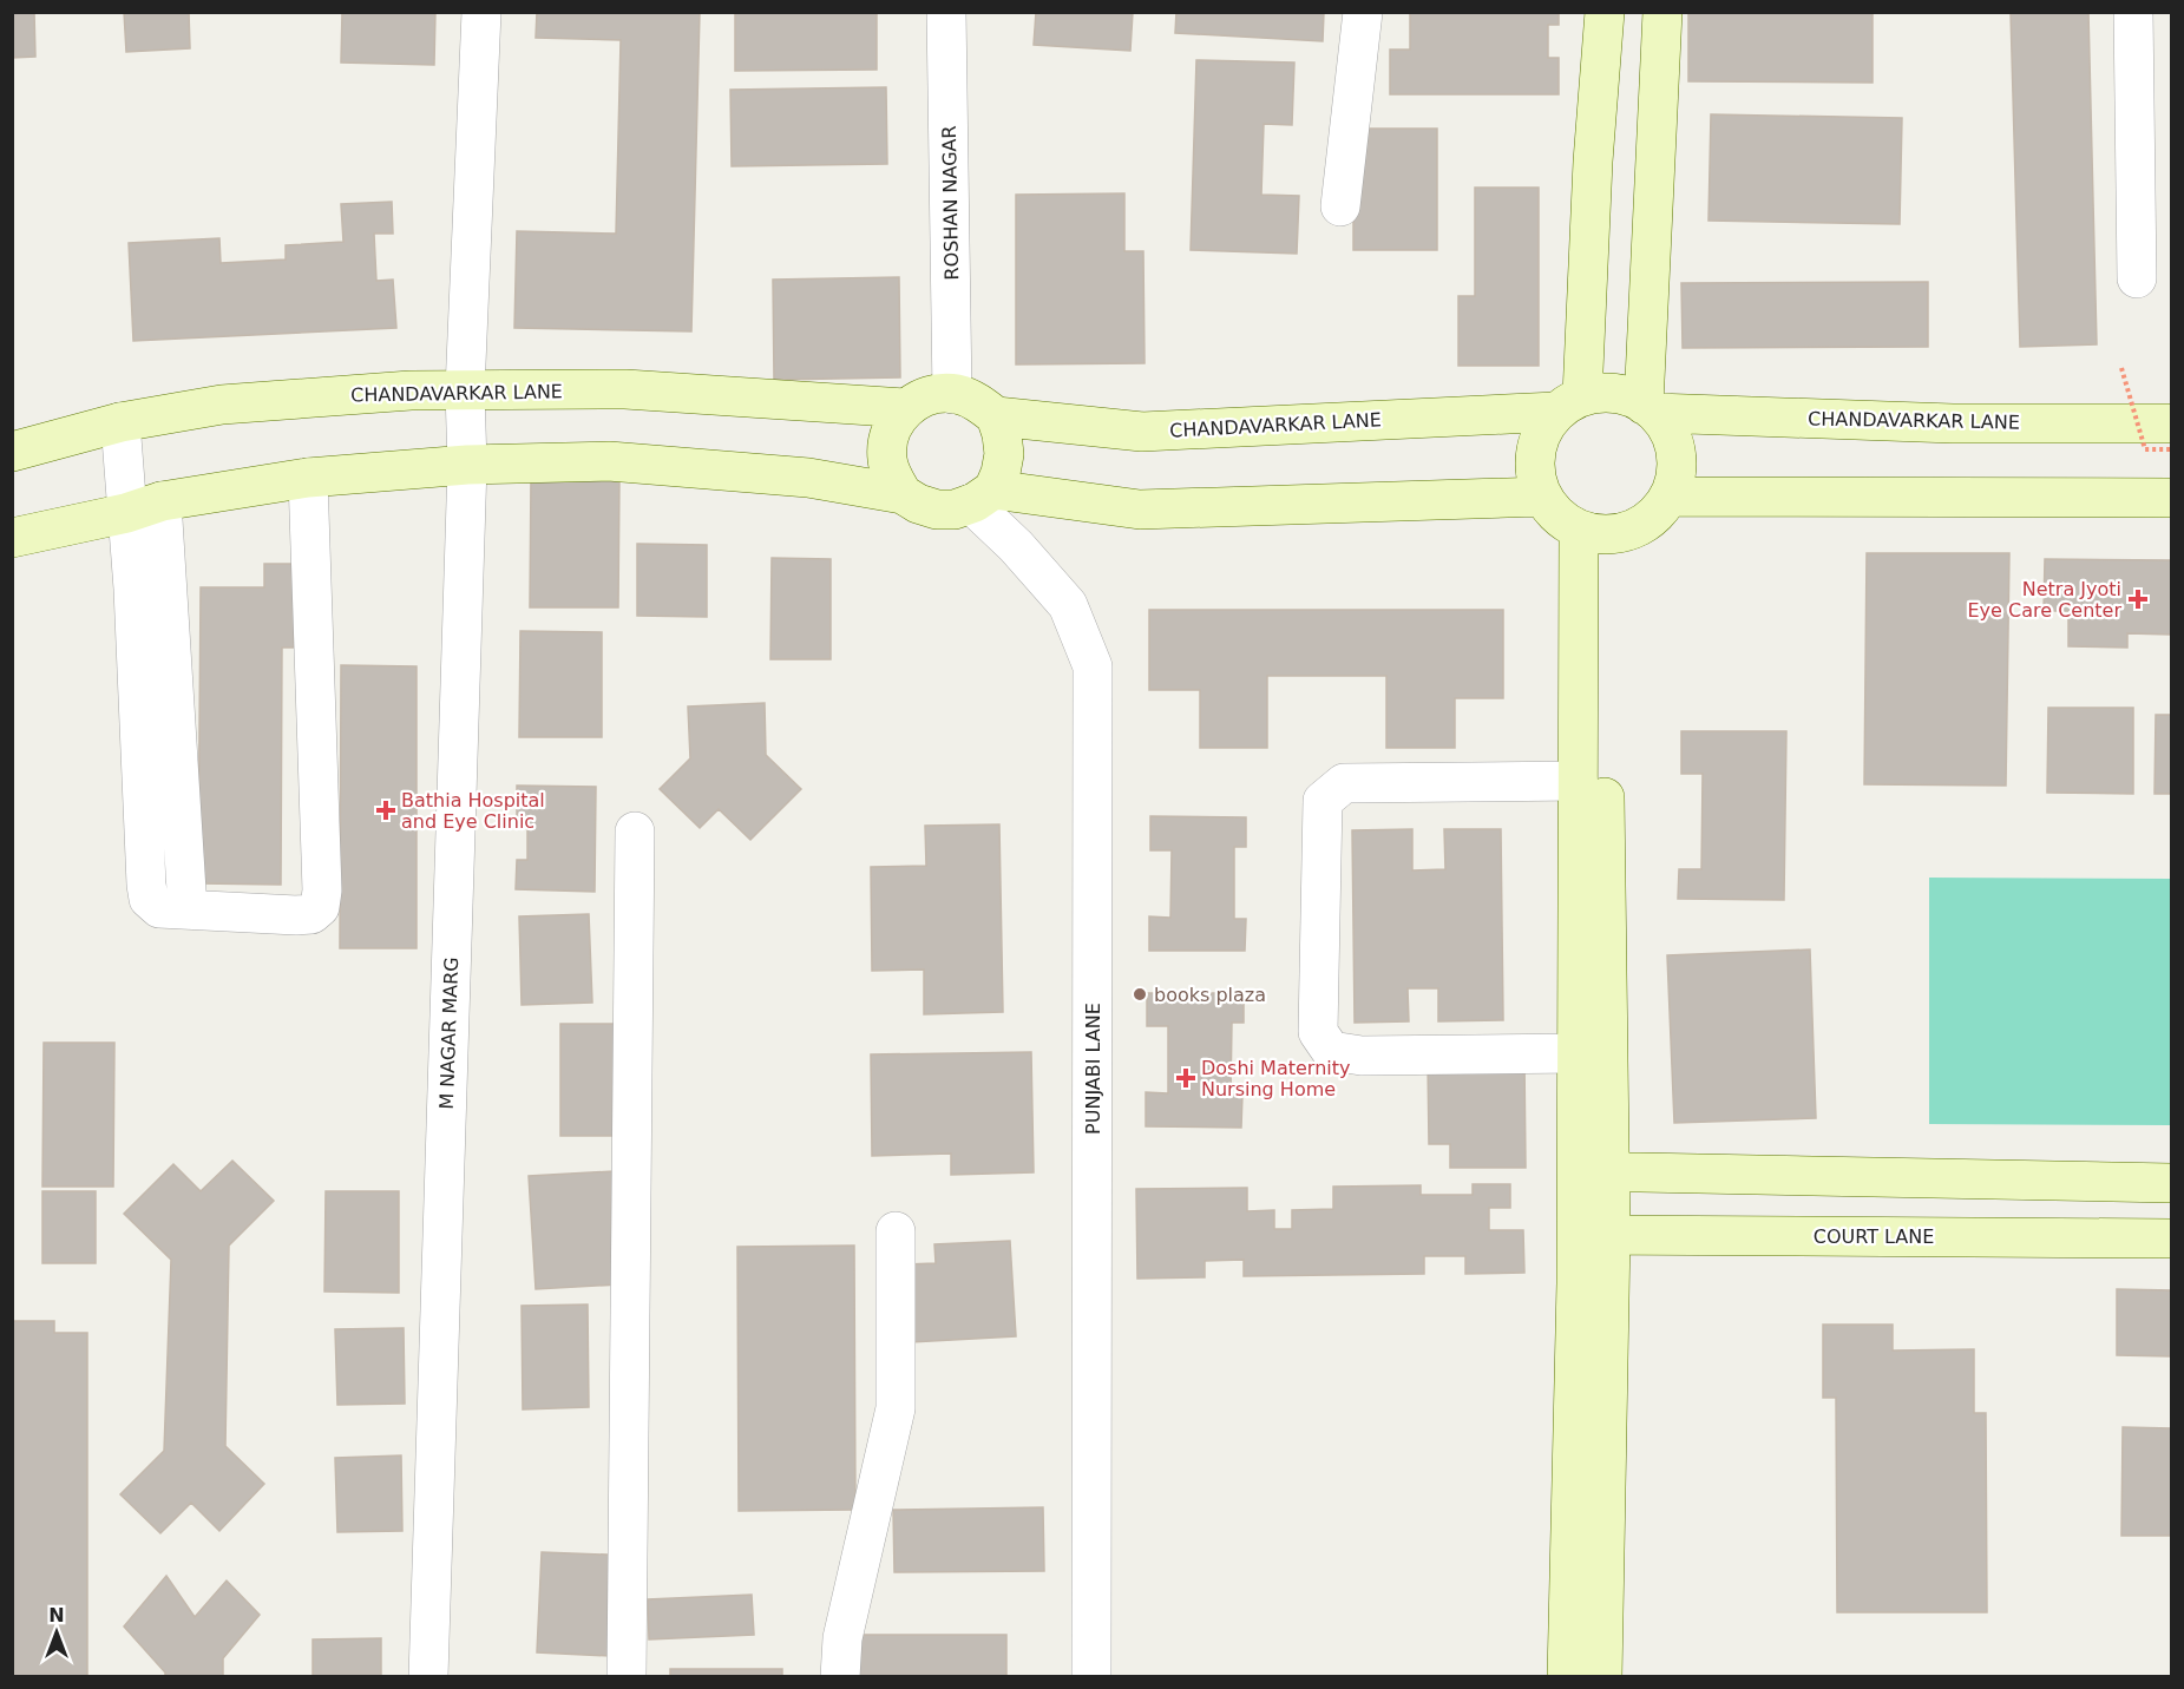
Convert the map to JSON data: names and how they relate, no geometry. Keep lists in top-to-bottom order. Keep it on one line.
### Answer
{"streets":{"street":["ROSHAN NAGAR","CHANDAVARKAR LANE","M NAGAR MARG","PUNJABI LANE","COURT LANE"]},"crossings":[["ROSHAN NAGAR","CHANDAVARKAR LANE"],["ROSHAN NAGAR","PUNJABI LANE"],["CHANDAVARKAR LANE","M NAGAR MARG"],["CHANDAVARKAR LANE","PUNJABI LANE"]],"places":{"health":["Netra Jyoti Eye Care Center","Bathia Hospital and Eye Clinic","Doshi Maternity Nursing Home"],"other":["books plaza"]},"north":"top"}
